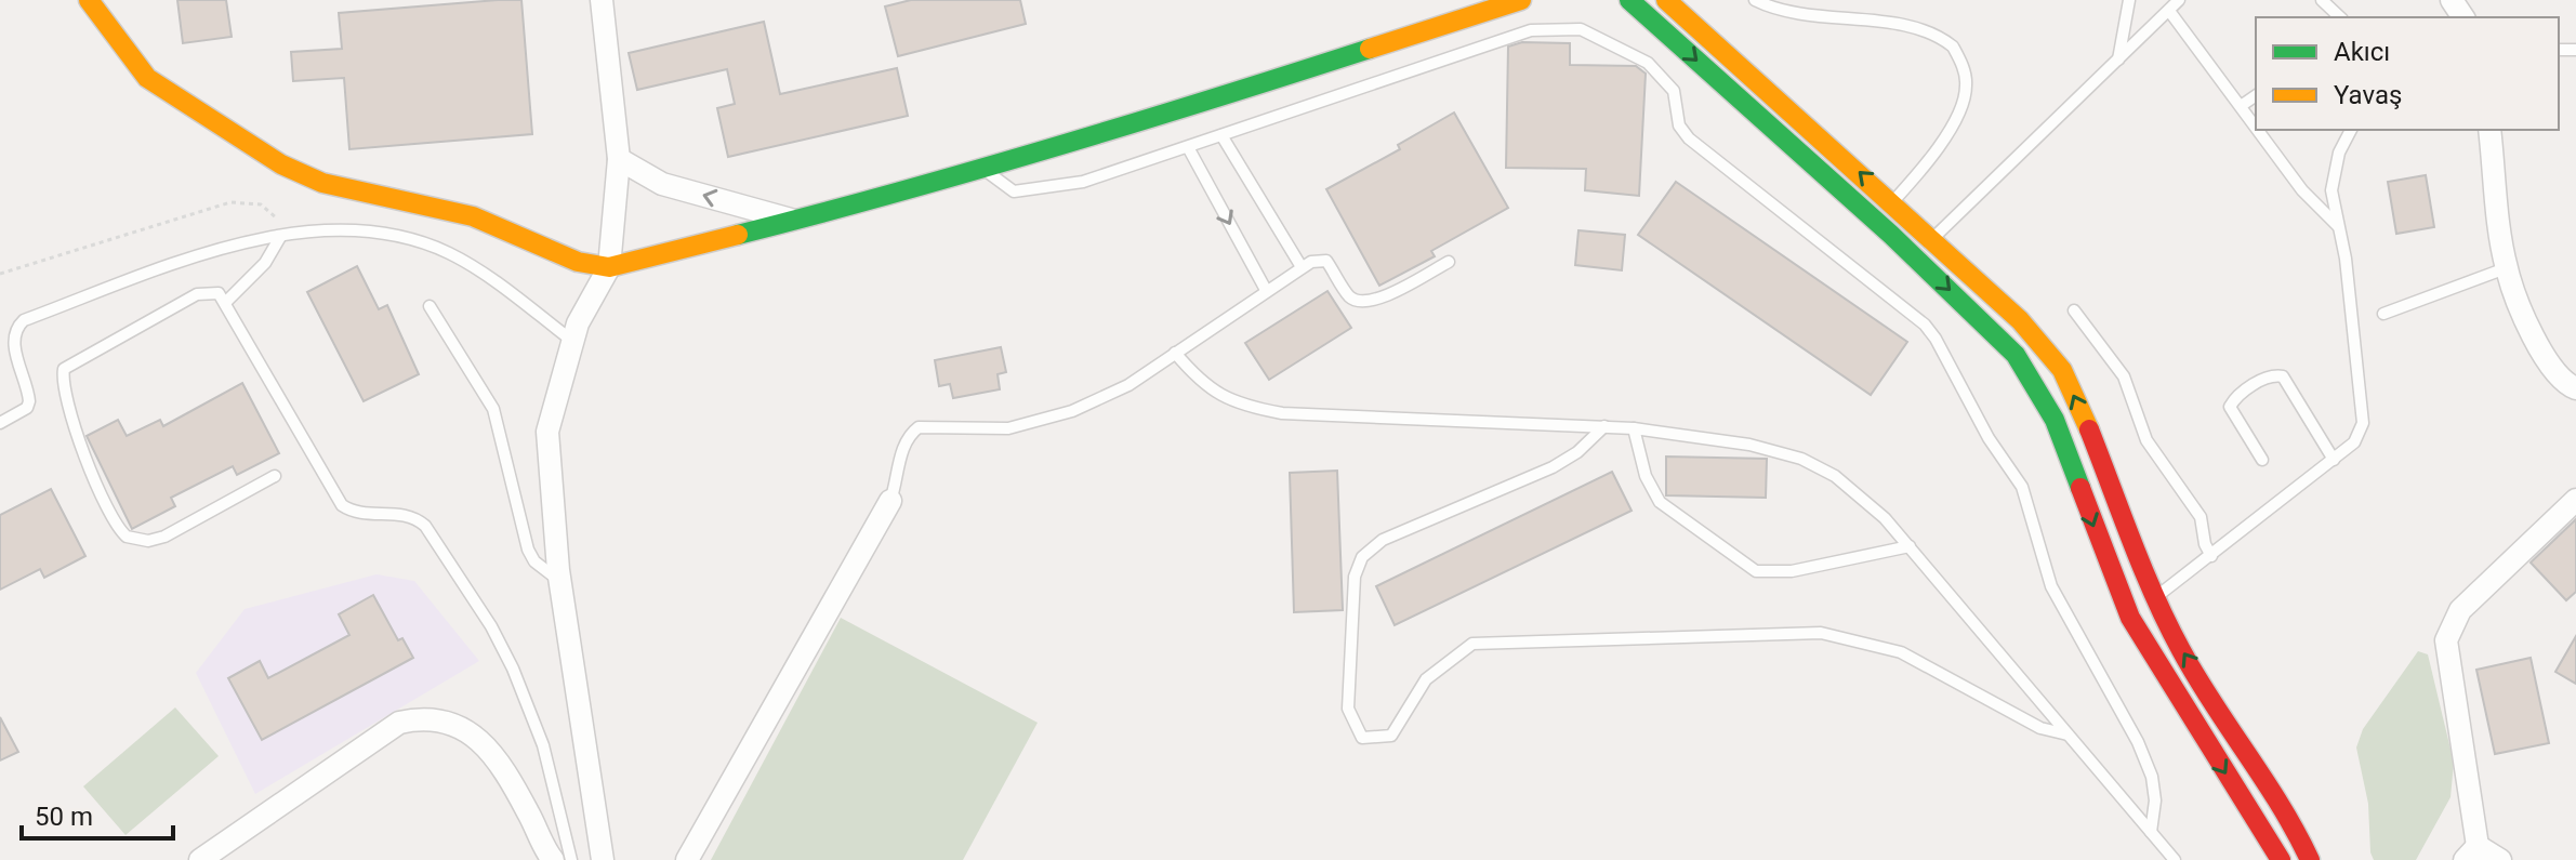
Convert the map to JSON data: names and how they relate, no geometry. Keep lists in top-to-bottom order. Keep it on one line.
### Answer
{"legend":["Akıcı","Yavaş"],"scale_bar":"50 m"}
